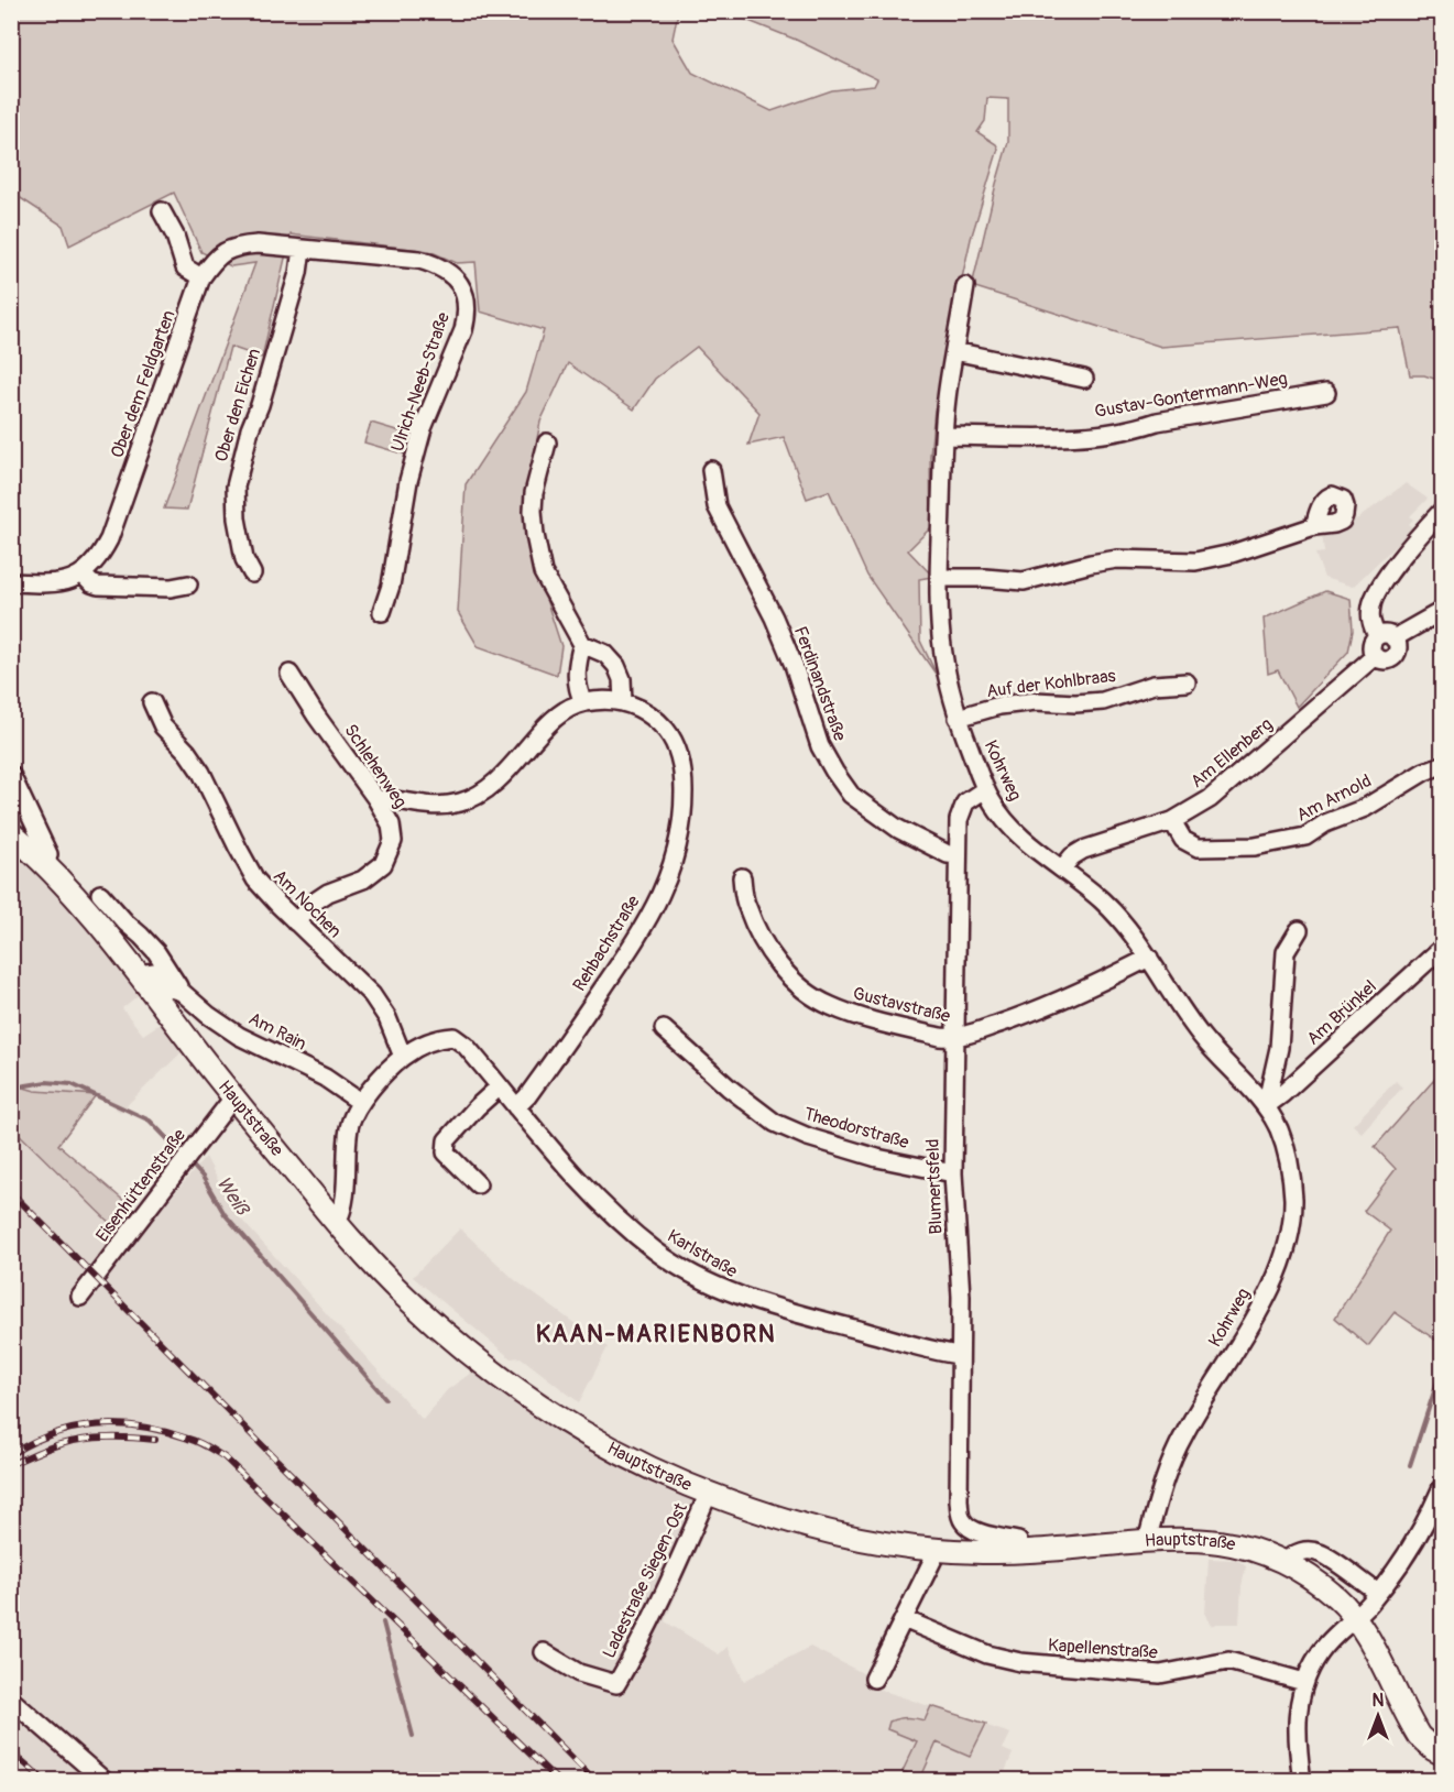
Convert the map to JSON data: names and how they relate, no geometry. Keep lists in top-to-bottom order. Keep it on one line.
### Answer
{"streets":{"main road":["Hauptstraße"],"street":["Ulrich-Neeb-Straße","Ober dem Feldgarten","Gustav-Gontermann-Weg","Ober den Eichen","Ferdinandstraße","Auf der Kohlbraas","Am Ellenberg","Schlehenweg","Kohrweg","Am Arnold","Am Nochen","Rehbachstraße","Gustavstraße","Am Brünkel","Am Rain","Theodorstraße","Eisenhüttenstraße","Blumertsfeld","Karlstraße","Ladestraße Siegen-Ost","Kapellenstraße"]},"crossings":[["Ulrich-Neeb-Straße","Ober dem Feldgarten"],["Ulrich-Neeb-Straße","Ober den Eichen"],["Gustav-Gontermann-Weg","Kohrweg"],["Ferdinandstraße","Blumertsfeld"],["Auf der Kohlbraas","Kohrweg"],["Am Ellenberg","Kohrweg"],["Am Ellenberg","Am Arnold"],["Schlehenweg","Am Nochen"],["Schlehenweg","Rehbachstraße"],["Kohrweg","Gustavstraße"],["Kohrweg","Am Brünkel"],["Kohrweg","Hauptstraße"],["Kohrweg","Blumertsfeld"],["Rehbachstraße","Karlstraße"],["Gustavstraße","Blumertsfeld"],["Am Rain","Hauptstraße"],["Hauptstraße","Eisenhüttenstraße"],["Hauptstraße","Blumertsfeld"],["Hauptstraße","Ladestraße Siegen-Ost"],["Theodorstraße","Blumertsfeld"],["Blumertsfeld","Karlstraße"]],"districts":["KAAN-MARIENBORN"],"water":["Weiß"],"north":"top"}
